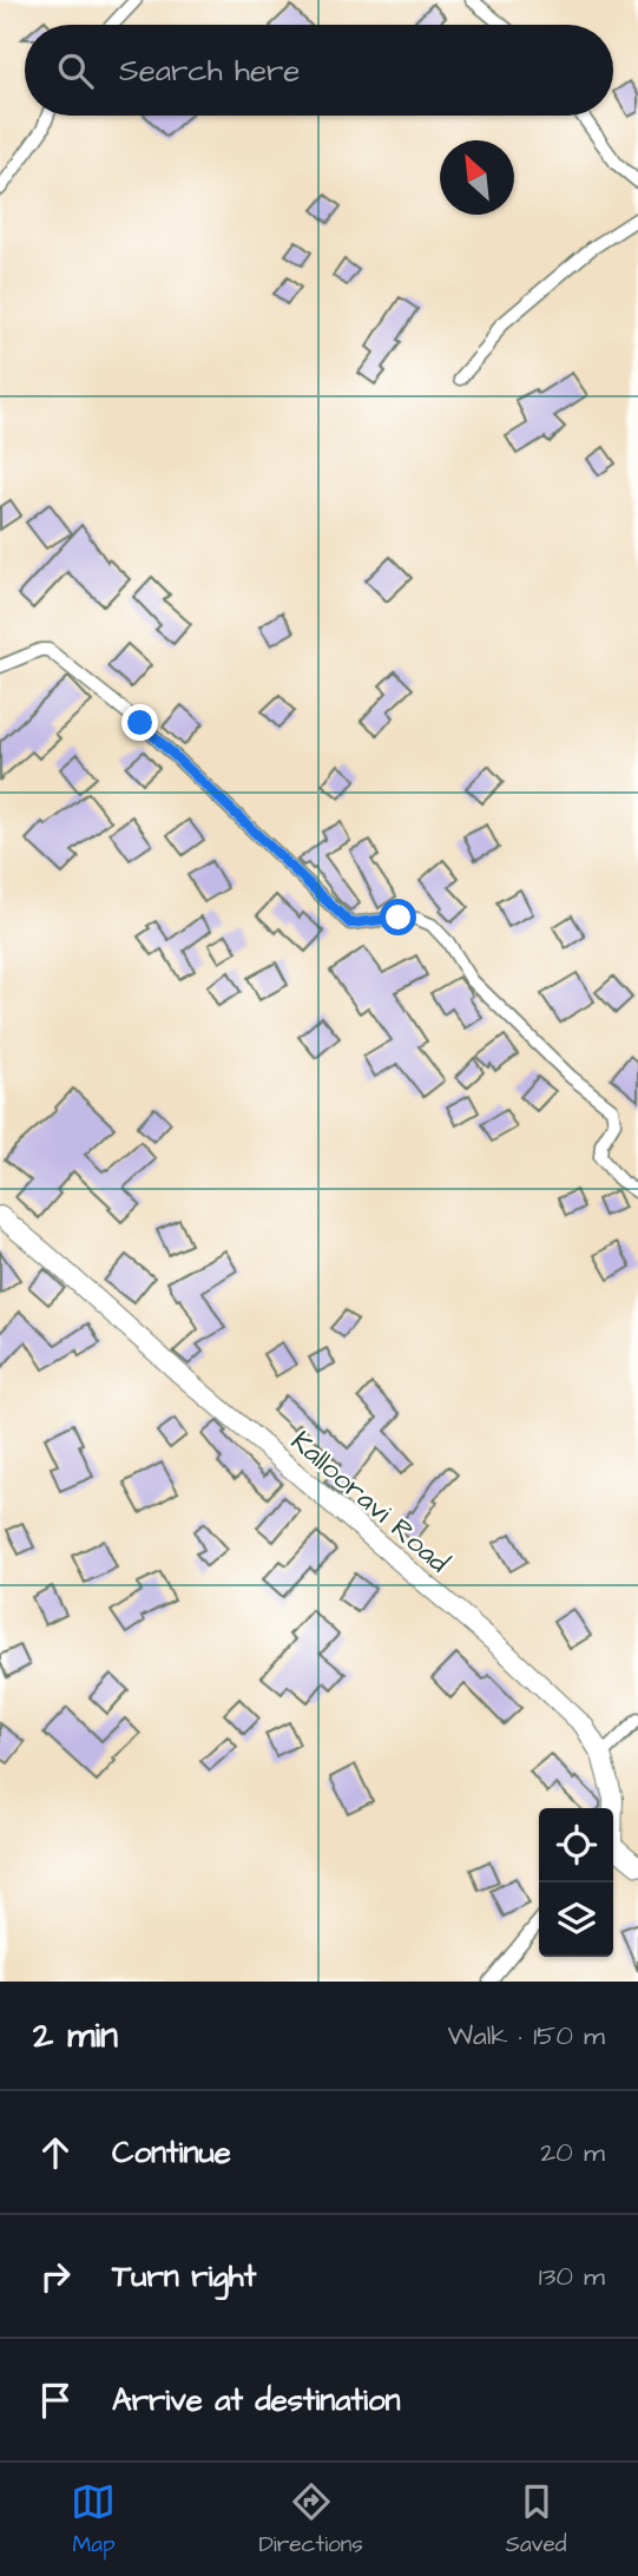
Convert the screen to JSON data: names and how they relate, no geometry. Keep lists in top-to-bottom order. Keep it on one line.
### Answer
{"streets":{"main road":["Kallooravi Road"]},"north":"top left","page":{"search":"Search here","heading":["2 min","Walk · 150 m"],"list":[["Continue","20 m"],["Turn right","130 m"],"Arrive at destination"],"nav":["Map","Directions","Saved"]}}
